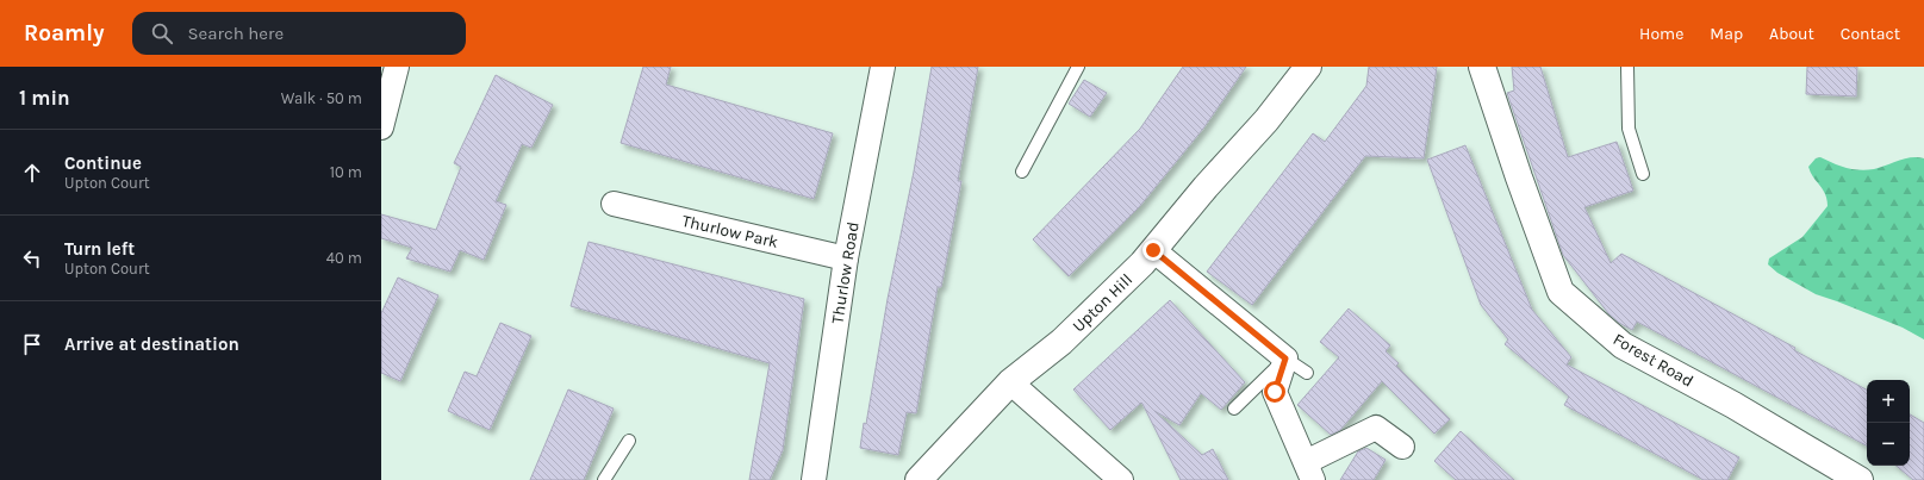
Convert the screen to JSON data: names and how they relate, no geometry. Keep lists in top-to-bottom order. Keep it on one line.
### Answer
{"streets":{"street":["Thurlow Park","Thurlow Road","Upton Hill","Forest Road"]},"crossings":[["Thurlow Park","Thurlow Road"]],"page":{"header":"Roamly","search":"Search here","nav":["Home","Map","About","Contact"],"heading":["1 min","Walk · 50 m"],"list":[["Continue","Upton Court","10 m"],["Turn left","Upton Court","40 m"],"Arrive at destination"],"map_buttons":["+","−"]}}
